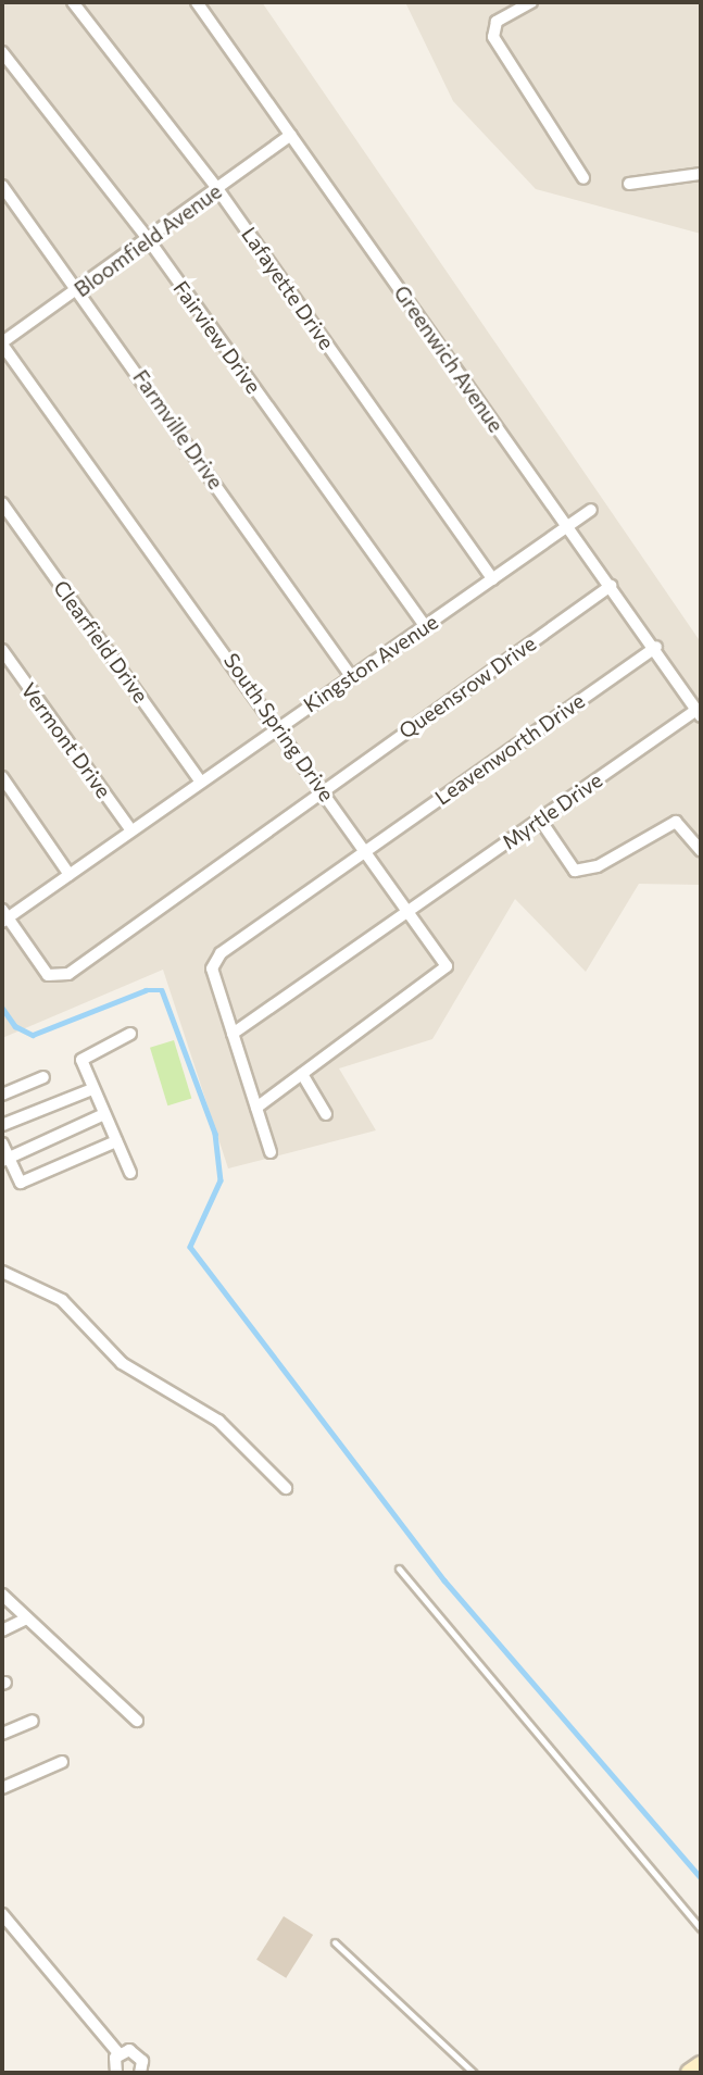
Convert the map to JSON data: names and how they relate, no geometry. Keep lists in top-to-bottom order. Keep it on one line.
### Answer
{"streets":{"street":["Bloomfield Avenue","Lafayette Drive","Fairview Drive","Greenwich Avenue","Farmville Drive","Clearfield Drive","Kingston Avenue","Queensrow Drive","South Spring Drive","Vermont Drive","Leavenworth Drive","Myrtle Drive"]},"crossings":[["Bloomfield Avenue","Lafayette Drive"],["Bloomfield Avenue","Fairview Drive"],["Bloomfield Avenue","Greenwich Avenue"],["Bloomfield Avenue","Farmville Drive"],["Bloomfield Avenue","South Spring Drive"],["Lafayette Drive","Kingston Avenue"],["Fairview Drive","Kingston Avenue"],["Greenwich Avenue","Kingston Avenue"],["Greenwich Avenue","Queensrow Drive"],["Greenwich Avenue","Leavenworth Drive"],["Greenwich Avenue","Myrtle Drive"],["Farmville Drive","Kingston Avenue"],["Clearfield Drive","Kingston Avenue"],["Kingston Avenue","Queensrow Drive"],["Kingston Avenue","South Spring Drive"],["Kingston Avenue","Vermont Drive"],["Queensrow Drive","South Spring Drive"],["South Spring Drive","Leavenworth Drive"],["South Spring Drive","Myrtle Drive"],["Leavenworth Drive","Myrtle Drive"]]}
